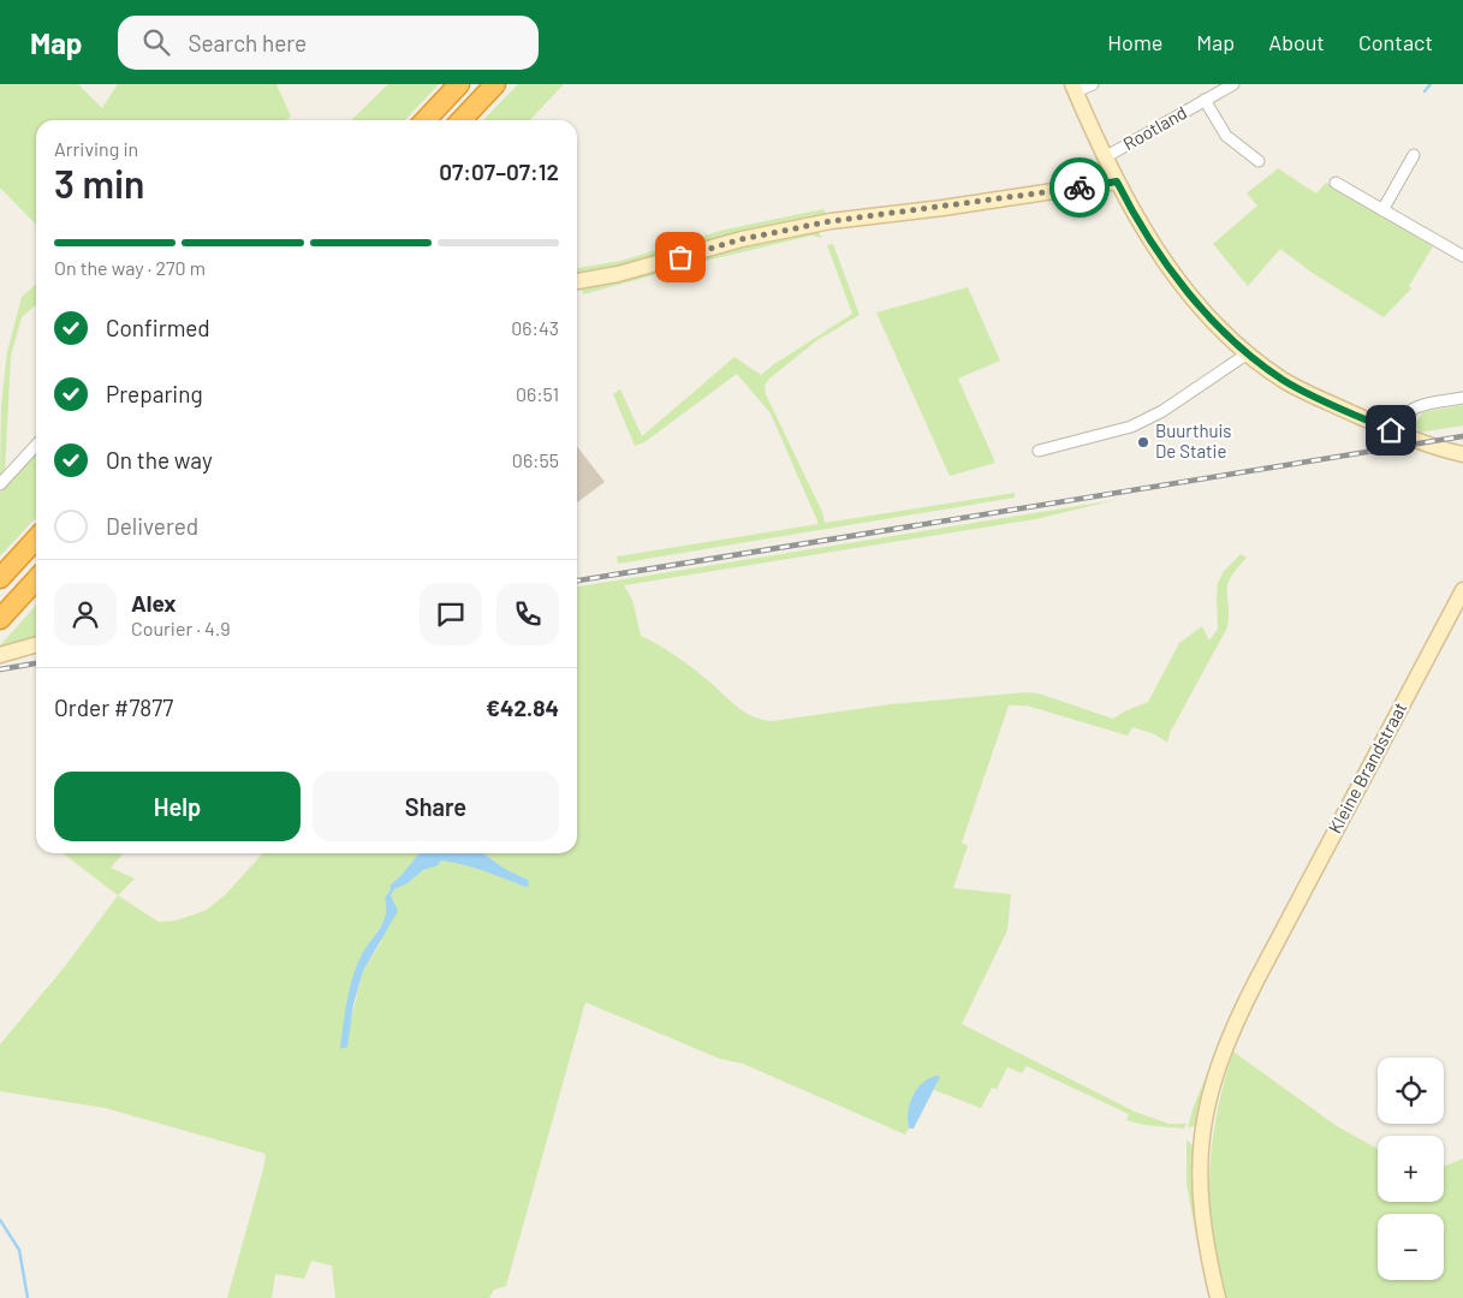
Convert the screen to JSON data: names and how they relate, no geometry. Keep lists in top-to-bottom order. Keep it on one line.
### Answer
{"streets":{"street":["Rootland","Kleine Brandstraat"]},"places":["Buurthuis De Statie"],"page":{"header":"Map","search":"Search here","nav":["Home","Map","About","Contact"],"heading":["3 min","Arriving in","07:07–07:12"],"panel":["Alex","Courier · 4.9","Order #7877","€42.84"],"bar":"On the way · 270 m","list":[["Confirmed","06:43"],["Preparing","06:51"],["On the way","06:55"],"Delivered"],"buttons":["Help","Share"],"map_buttons":["+","−"]}}
